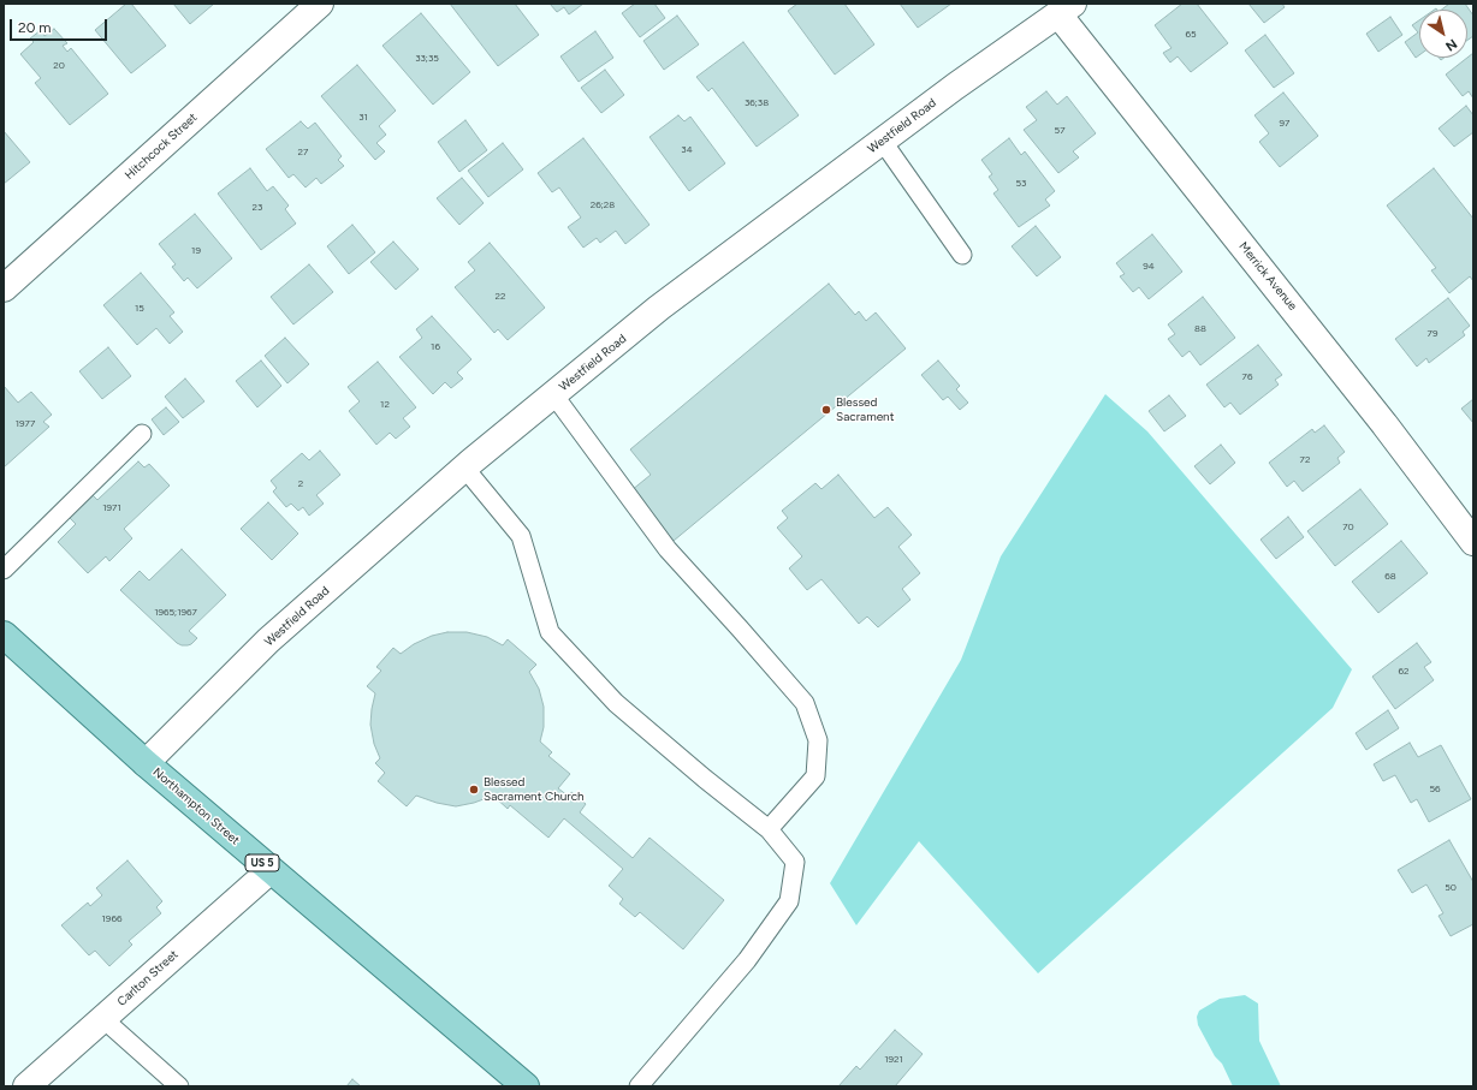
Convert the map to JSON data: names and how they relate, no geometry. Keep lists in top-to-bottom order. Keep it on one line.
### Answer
{"streets":{"main road":["Northampton Street","US 5"],"street":["Westfield Road","Hitchcock Street","Merrick Avenue","Carlton Street"]},"crossings":[["Westfield Road","Merrick Avenue"],["Westfield Road","Northampton Street"],["Northampton Street","Carlton Street"]],"places":["Blessed Sacrament","Blessed Sacrament Church"],"house_numbers":["65","33;35","20","36;38","31","97","57","34","27","53","26;28","23","19","94","22","15","88","79","16","76","12","1977","72","2","1971","70","68","1965;1967","62","56","50","1966","1921"],"scale_bar":"20 m","north":"bottom right"}
